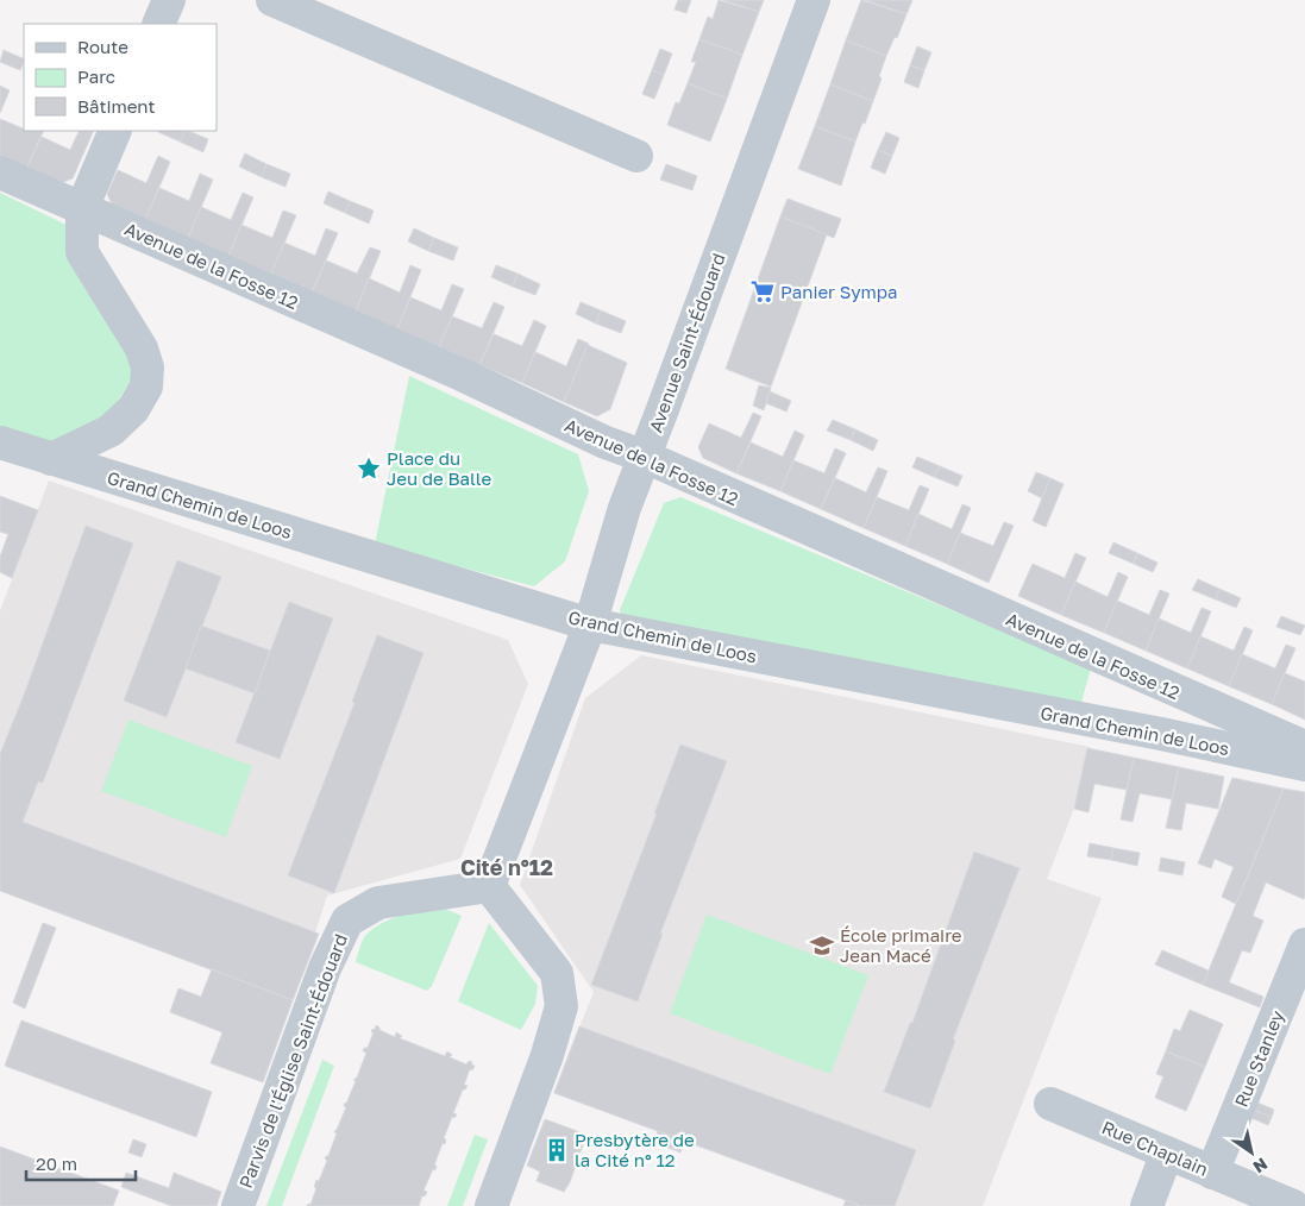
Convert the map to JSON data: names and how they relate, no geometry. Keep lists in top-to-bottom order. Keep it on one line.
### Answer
{"streets":{"street":["Avenue de la Fosse 12","Avenue Saint-Édouard","Grand Chemin de Loos","Rue Stanley","Parvis de l'Église Saint-Édouard","Rue Chaplain"]},"crossings":[["Avenue de la Fosse 12","Avenue Saint-Édouard"],["Avenue Saint-Édouard","Grand Chemin de Loos"],["Avenue Saint-Édouard","Parvis de l'Église Saint-Édouard"],["Rue Stanley","Rue Chaplain"]],"districts":["Cité n°12"],"places":{"supermarket":["Panier Sympa"],"place":["Place du Jeu de Balle"],"school or university":["École primaire Jean Macé"],"building":["Presbytère de la Cité n° 12"]},"legend":["Route","Parc","Bâtiment"],"scale_bar":"20 m","north":"bottom right"}
